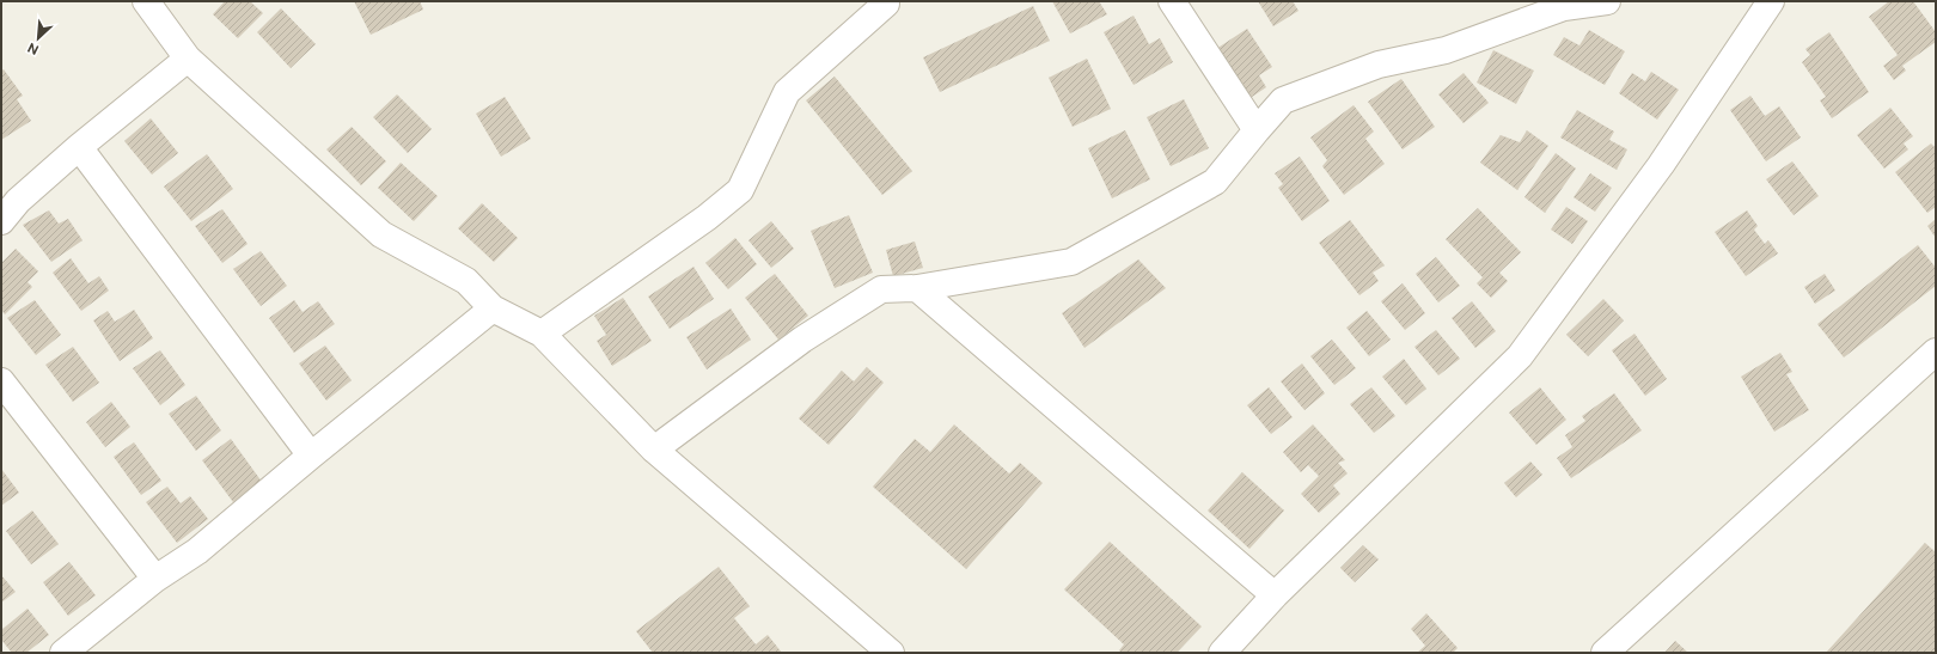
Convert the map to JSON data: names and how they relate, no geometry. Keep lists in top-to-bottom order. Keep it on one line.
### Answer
{"north":"bottom left"}
